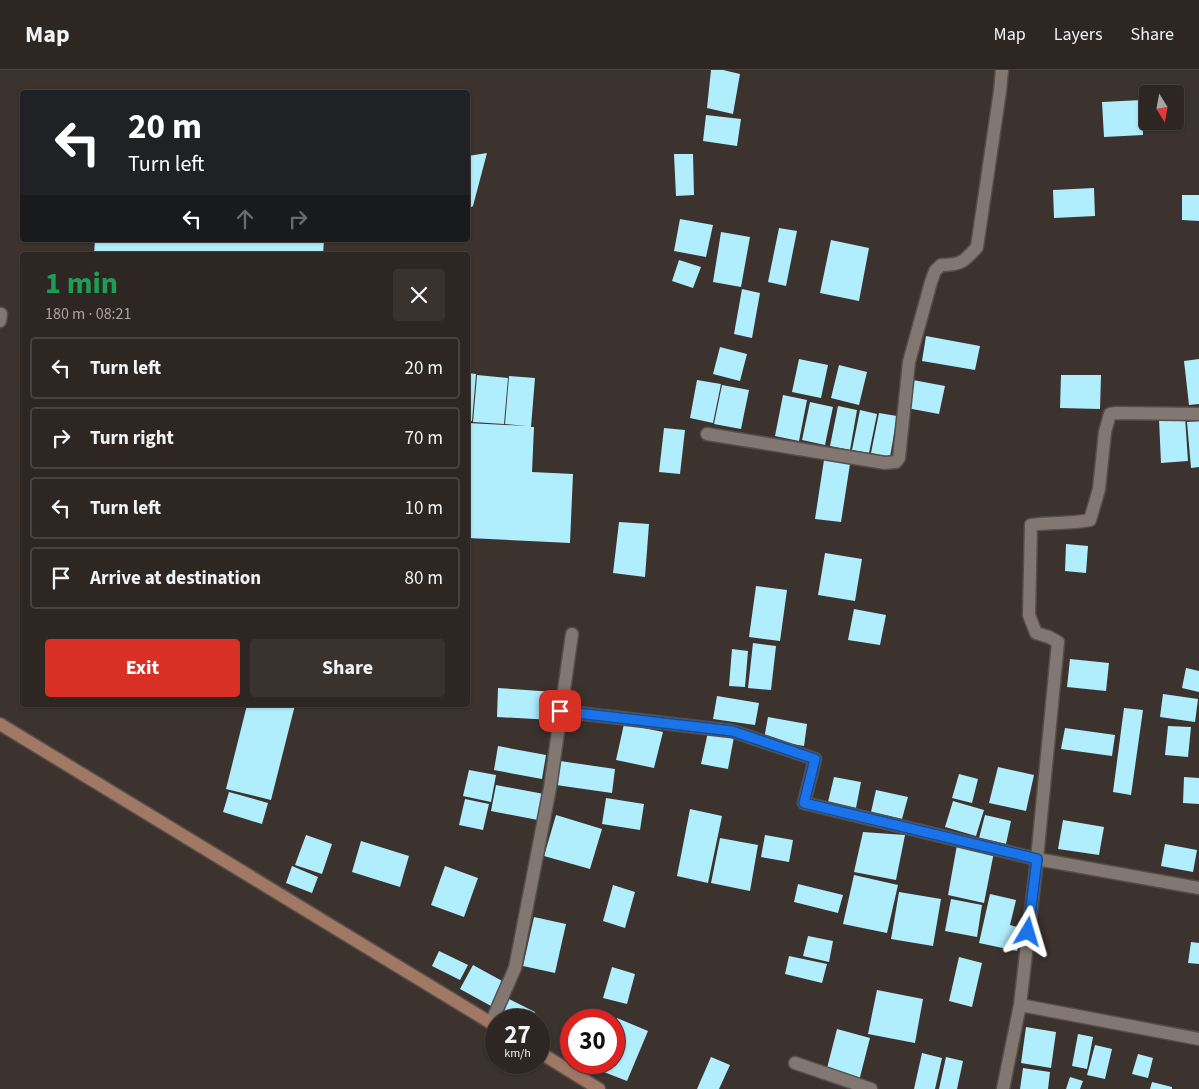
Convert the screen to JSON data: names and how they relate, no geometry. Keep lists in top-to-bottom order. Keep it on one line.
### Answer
{"north":"bottom","page":{"header":"Map","nav":["Map","Layers","Share"],"turn":["20 m","Turn left"],"heading":["1 min","180 m · 08:21"],"list":[{"name":"Turn left","value":"20 m"},{"name":"Turn right","value":"70 m"},{"name":"Turn left","value":"10 m"},{"name":"Arrive at destination","value":"80 m"}],"buttons":["Exit","Share"],"speed":"27 km/h","limit":"30"}}
